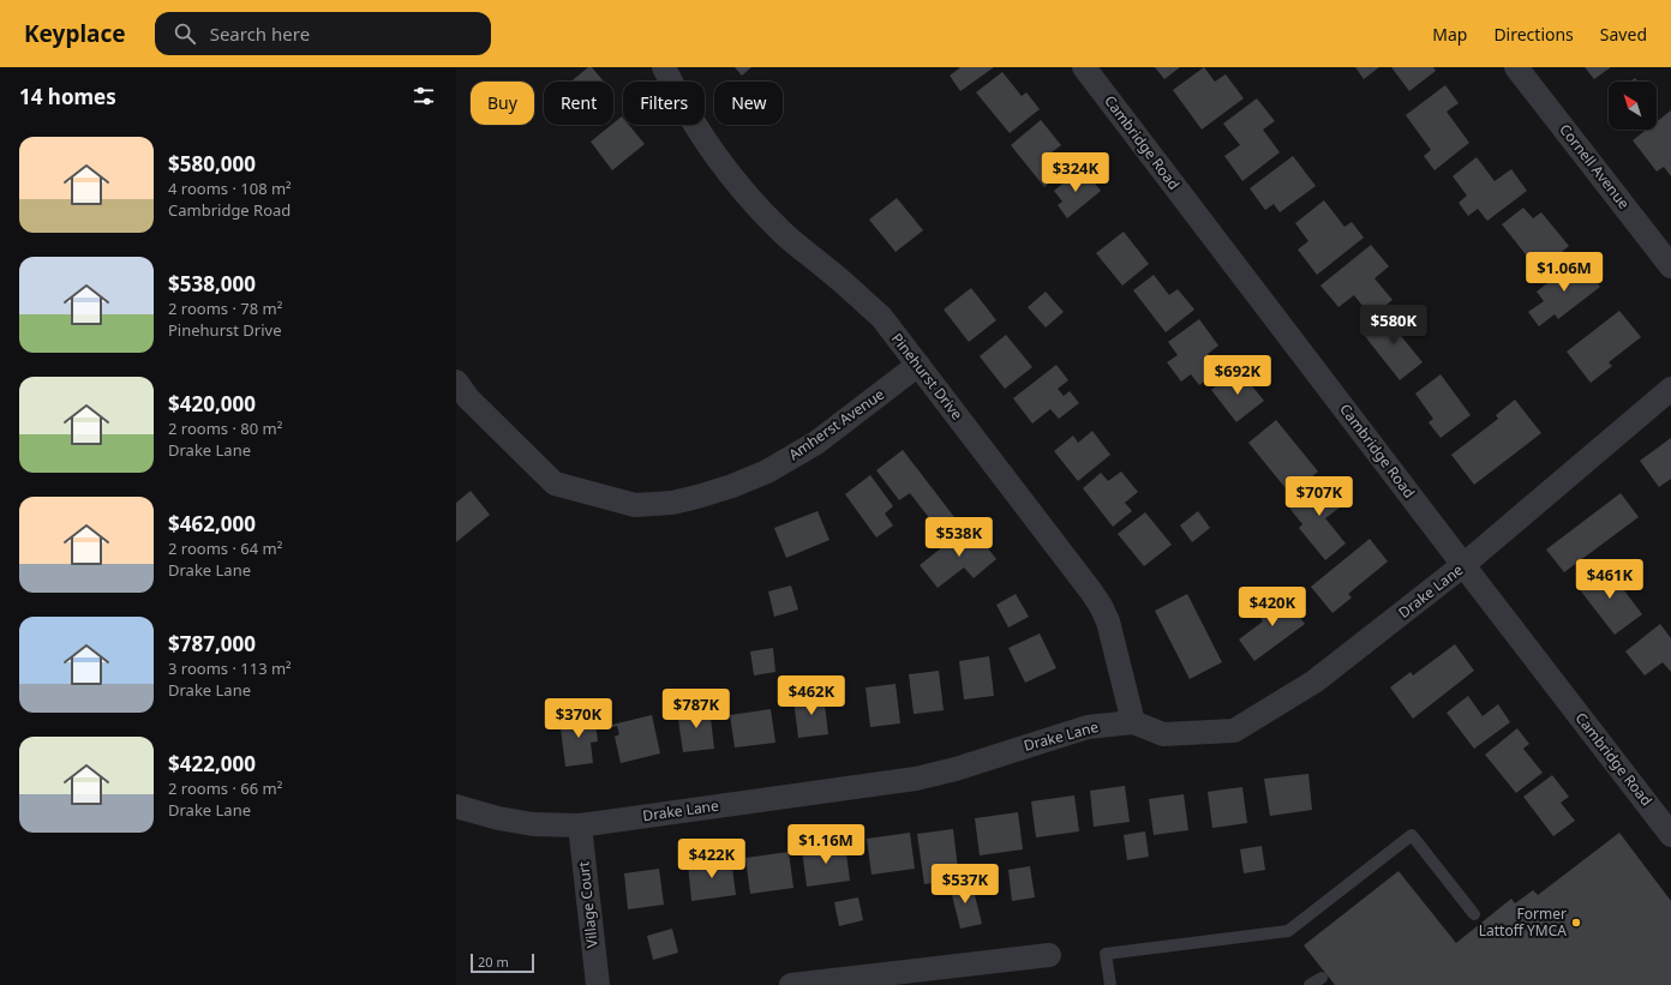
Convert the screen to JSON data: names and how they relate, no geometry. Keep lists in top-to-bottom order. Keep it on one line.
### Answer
{"streets":{"street":["Cambridge Road","Cornell Avenue","Pinehurst Drive","Amherst Avenue","Drake Lane","Village Court"]},"crossings":[["Cambridge Road","Drake Lane"],["Pinehurst Drive","Amherst Avenue"],["Pinehurst Drive","Drake Lane"],["Drake Lane","Village Court"]],"places":["Former Lattoff YMCA"],"scale_bar":"20 m","north":"top left","page":{"header":"Keyplace","search":"Search here","nav":["Map","Directions","Saved"],"heading":"14 homes","chip":["Buy","Rent","Filters","New"],"list":[{"name":"$580,000","note":"4 rooms · 108 m² · Cambridge Road"},{"name":"$538,000","note":"2 rooms · 78 m² · Pinehurst Drive"},{"name":"$420,000","note":"2 rooms · 80 m² · Drake Lane"},{"name":"$462,000","note":"2 rooms · 64 m² · Drake Lane"},{"name":"$787,000","note":"3 rooms · 113 m² · Drake Lane"},{"name":"$422,000","note":"2 rooms · 66 m² · Drake Lane"}],"price":["$324K","$1.06M","$580K","$692K","$707K","$538K","$461K","$420K","$462K","$787K","$370K","$1.16M","$422K","$537K"],"scale":"20 m"}}
